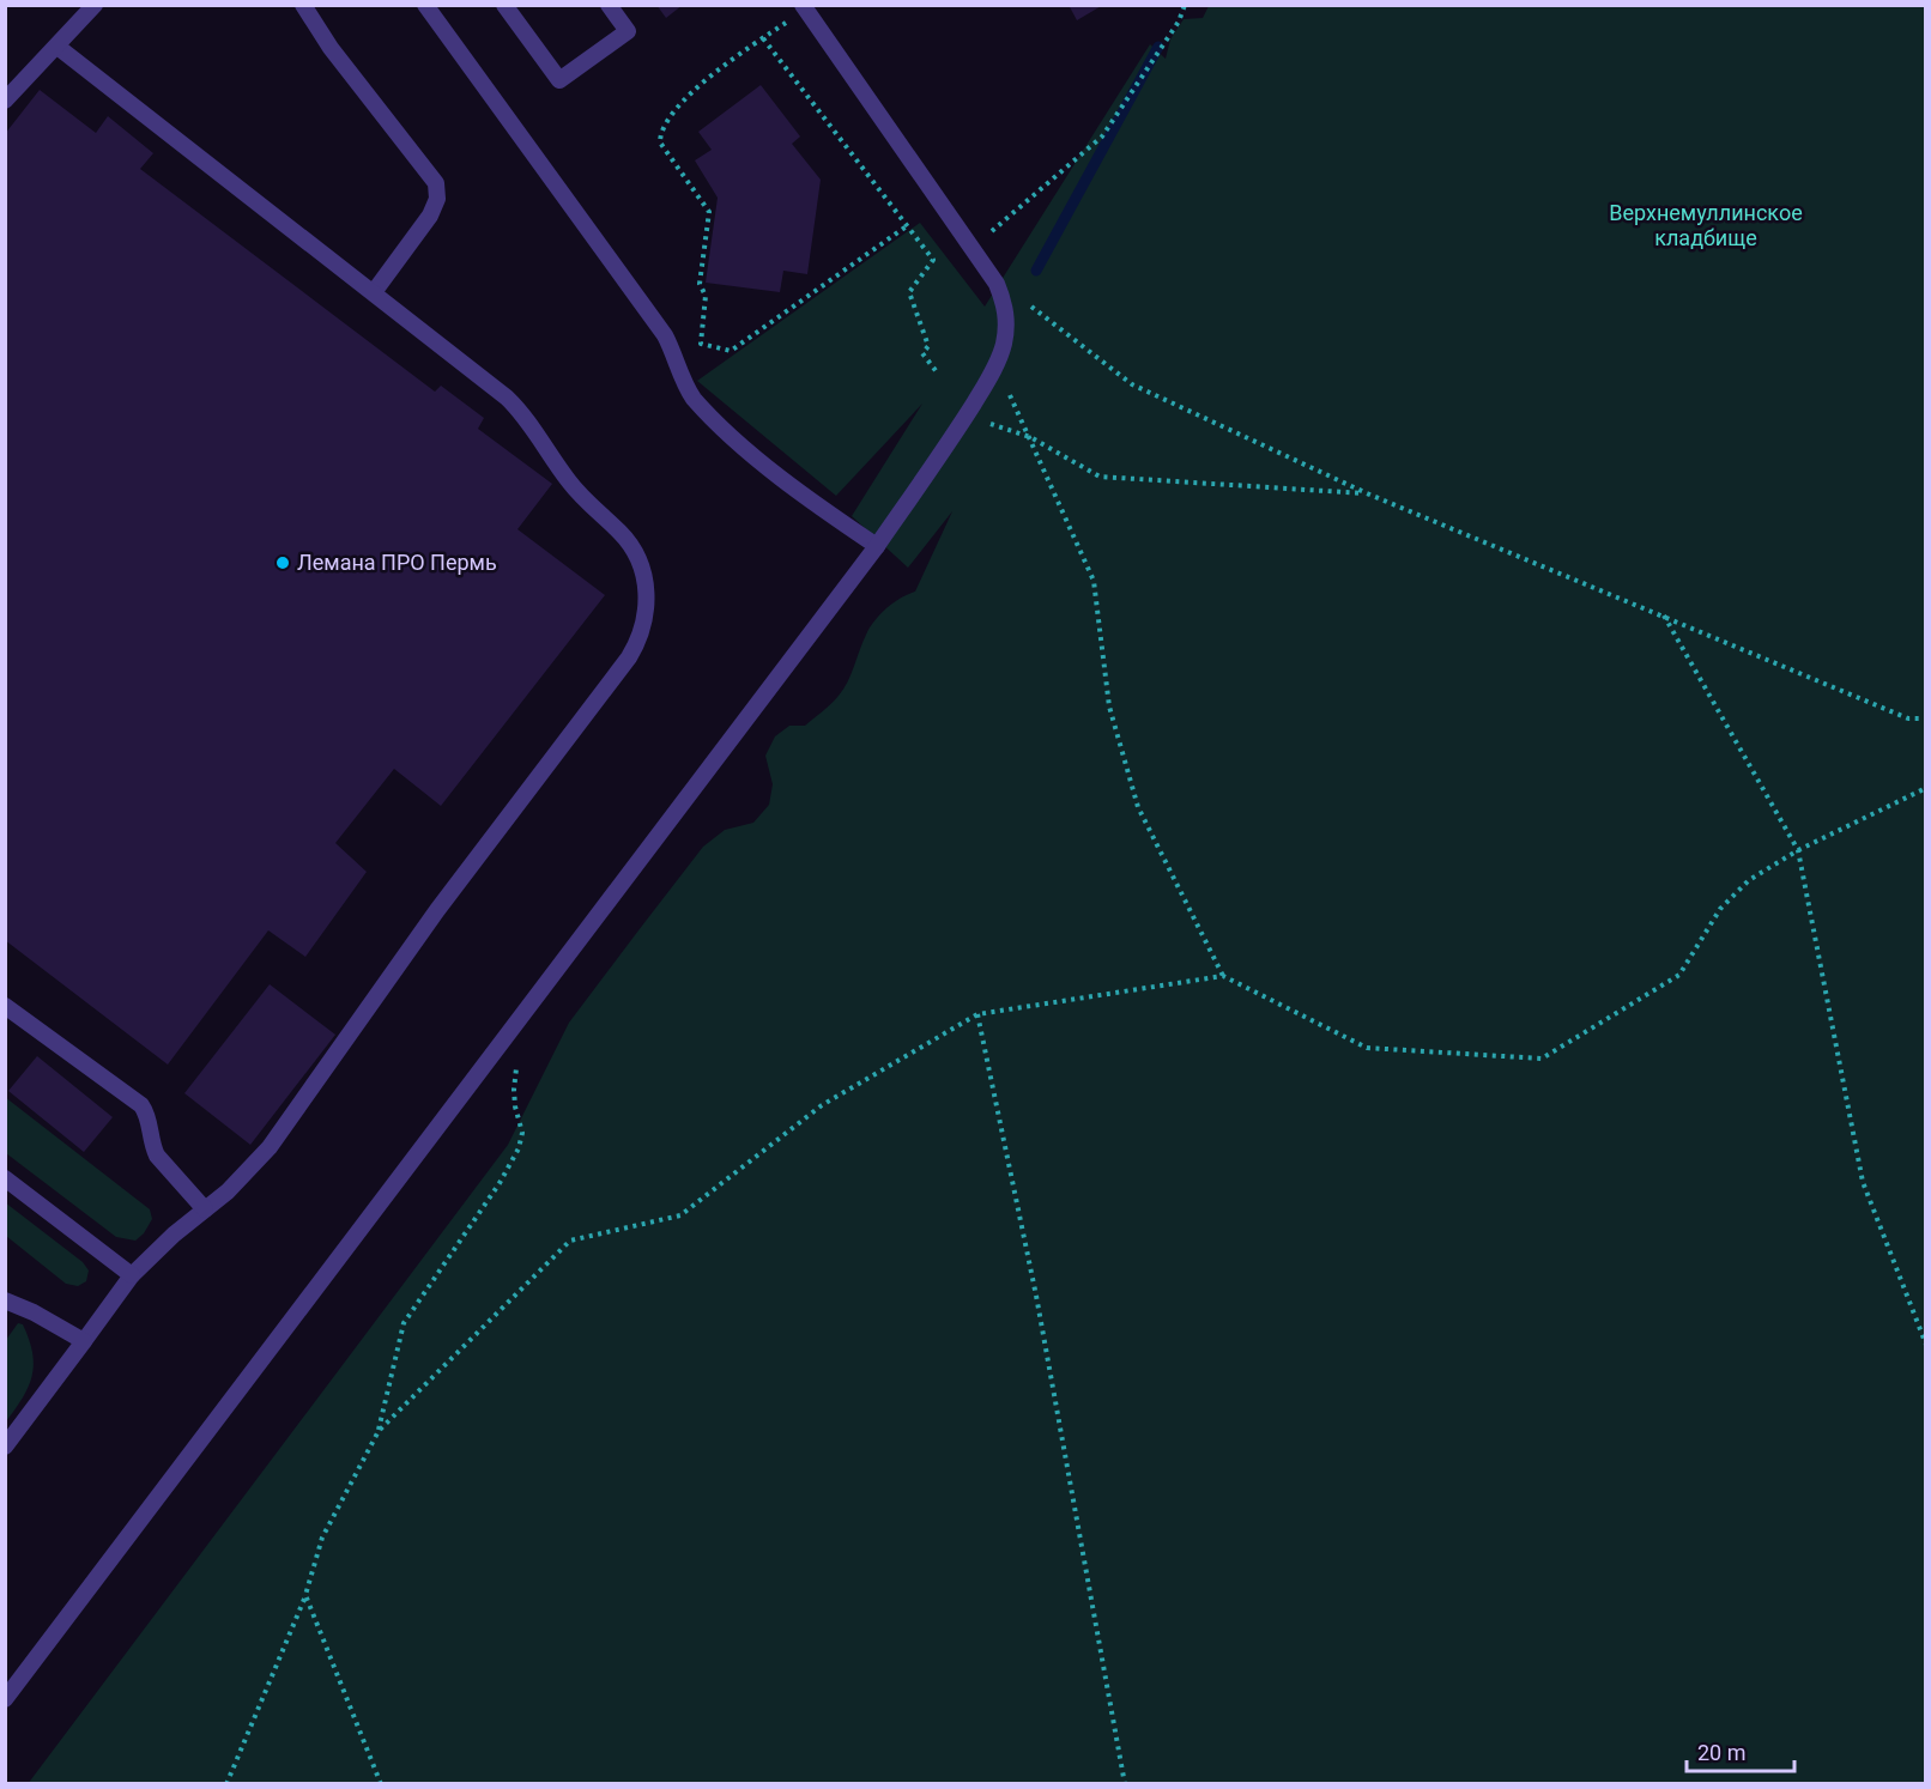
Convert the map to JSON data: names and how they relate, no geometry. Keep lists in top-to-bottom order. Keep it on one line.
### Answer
{"parks":["Верхнемуллинское кладбище"],"places":["Лeмaна ПРО Пермь"],"scale_bar":"20 m"}
